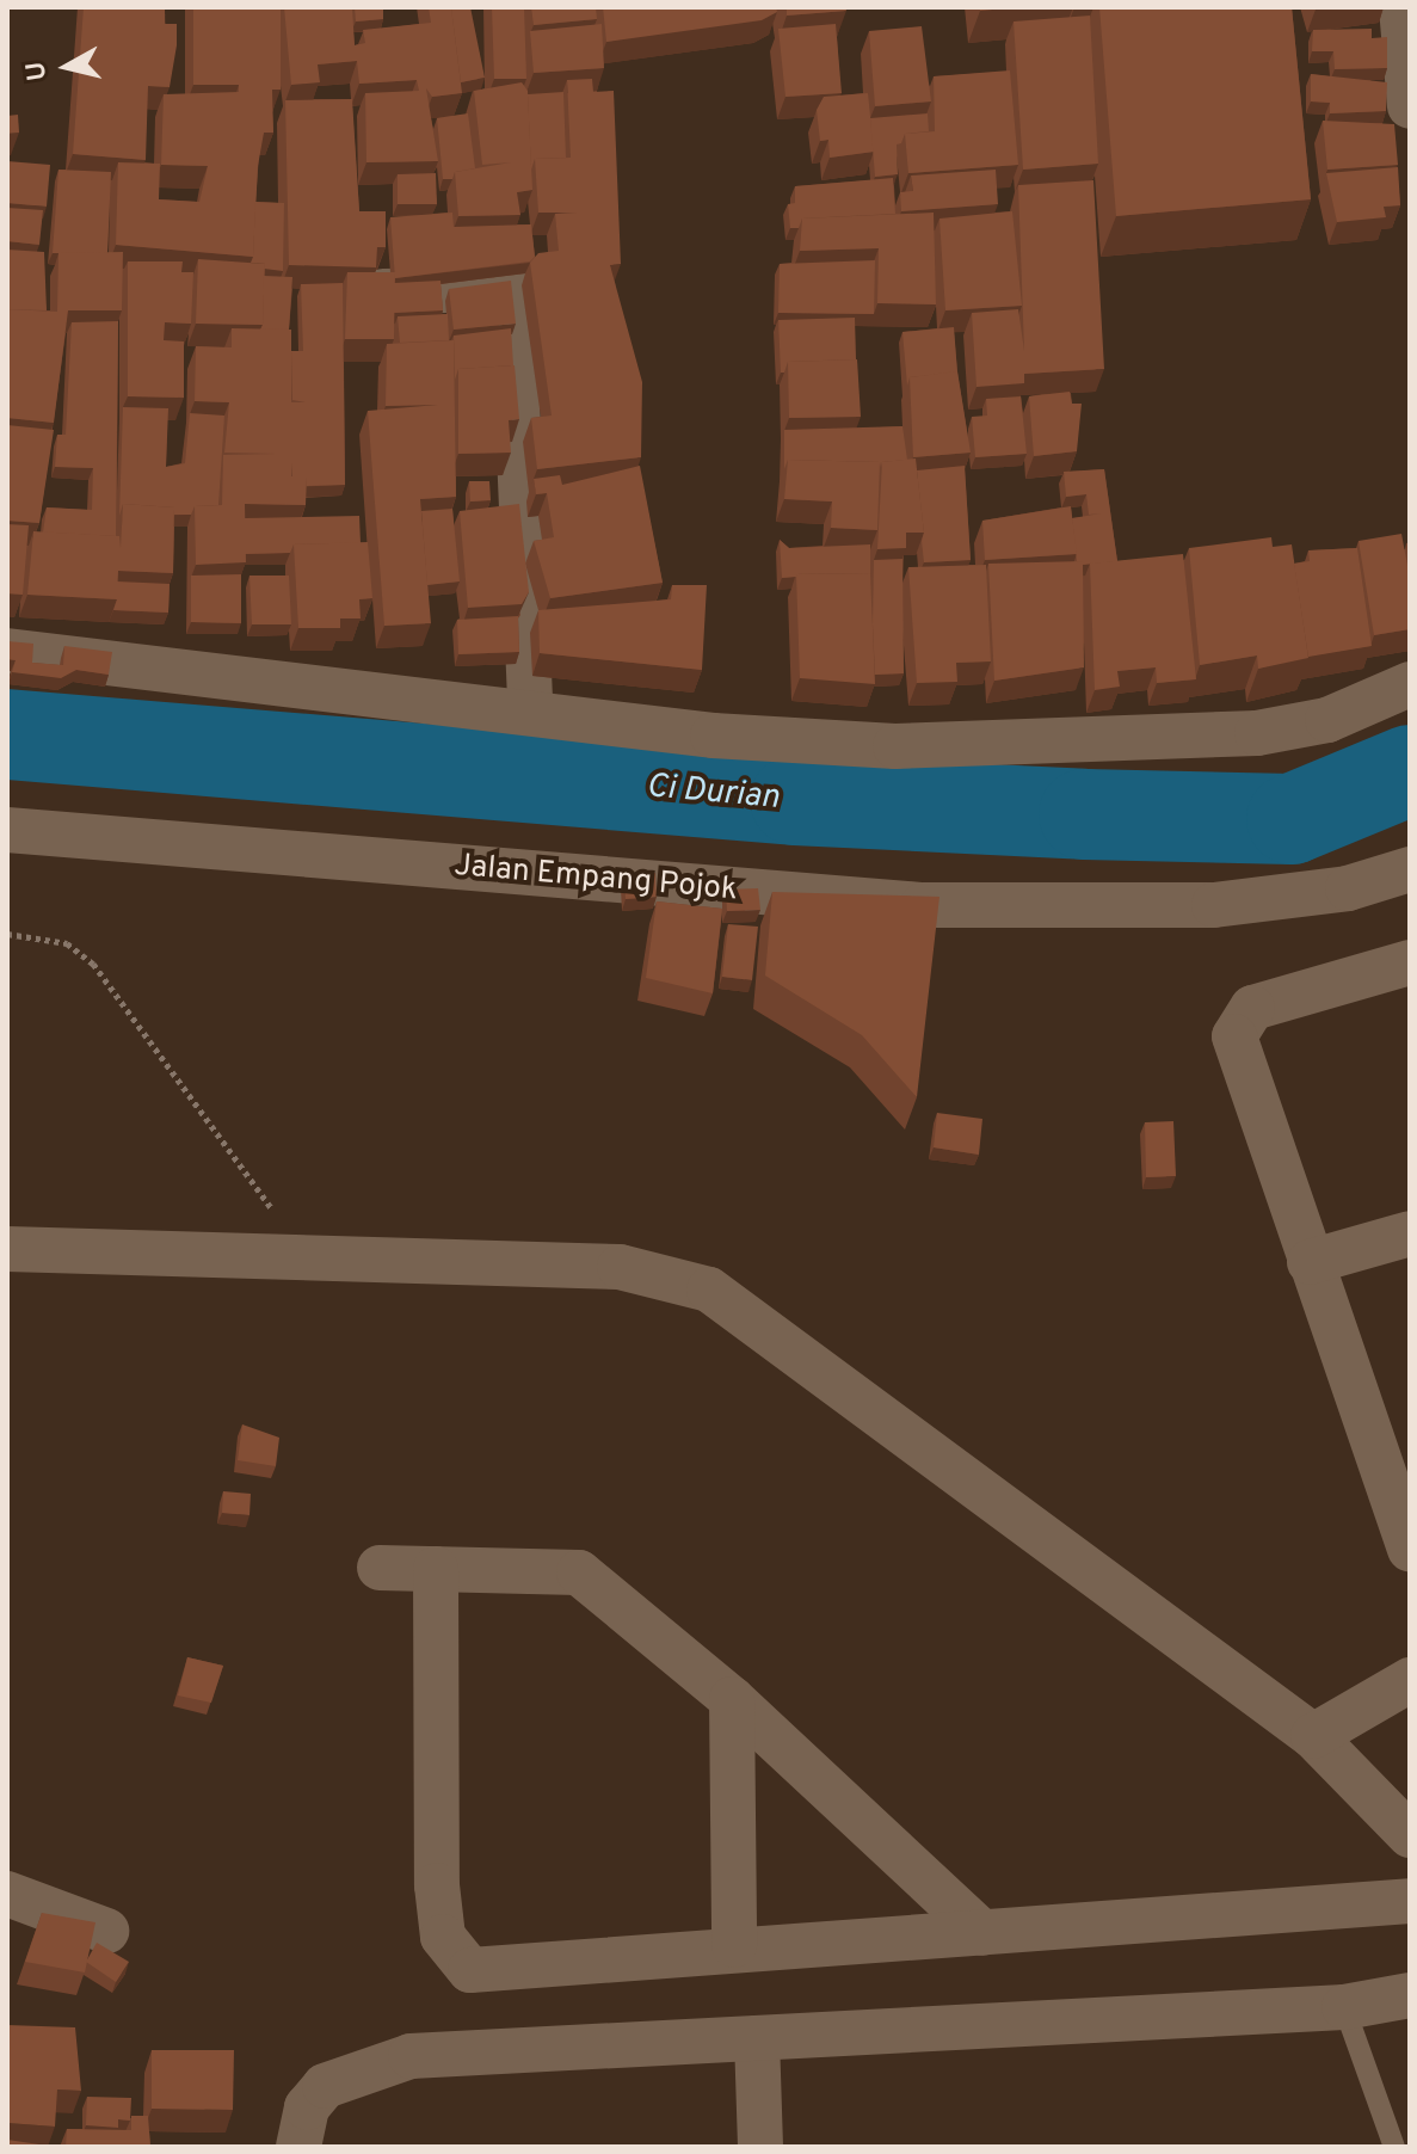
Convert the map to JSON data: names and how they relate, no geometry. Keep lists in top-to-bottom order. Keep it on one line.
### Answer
{"streets":{"street":["Jalan Empang Pojok"]},"water":["Ci Durian"],"north":"left"}
